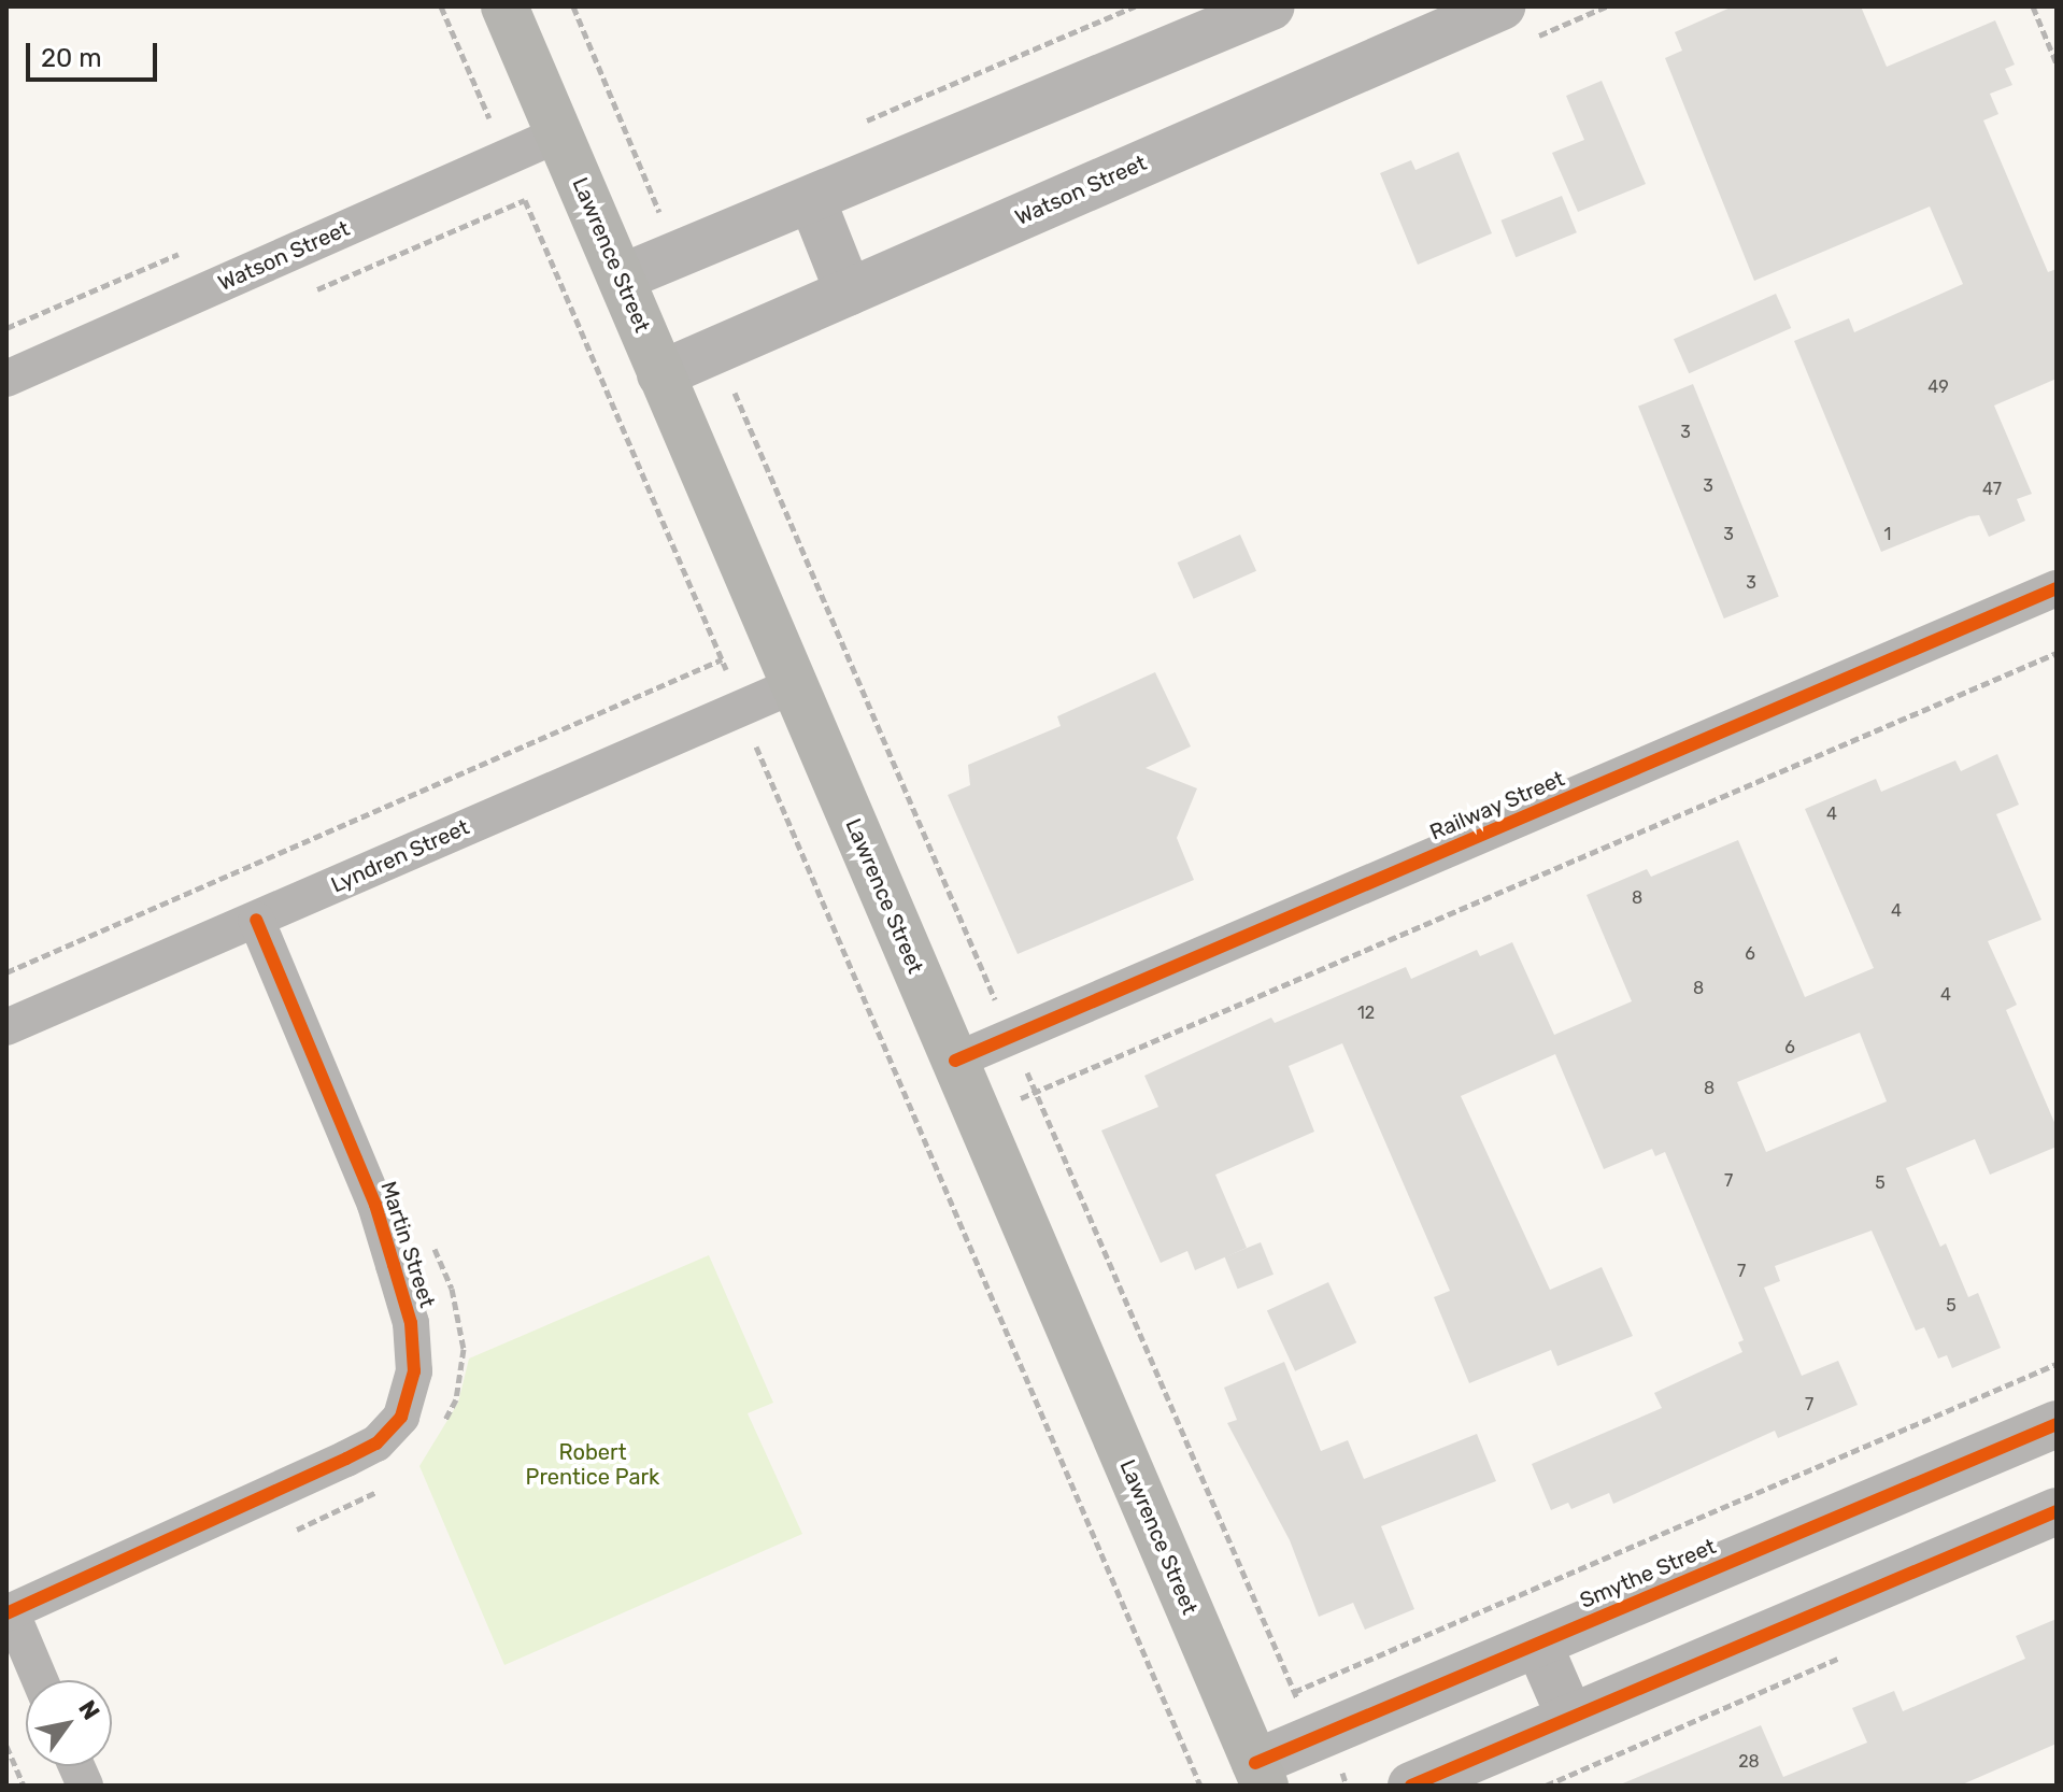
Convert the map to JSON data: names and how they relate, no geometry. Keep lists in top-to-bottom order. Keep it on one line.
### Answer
{"streets":{"main road":["Lawrence Street"],"street":["Watson Street","Railway Street","Lyndren Street","Martin Street","Smythe Street"]},"crossings":[["Watson Street","Lawrence Street"],["Lawrence Street","Railway Street"],["Lawrence Street","Lyndren Street"],["Lawrence Street","Smythe Street"],["Lyndren Street","Martin Street"]],"parks":["Robert Prentice Park"],"house_numbers":["49","3","3","47","3","1","3","4","8","4","6","8","4","12","6","8","7","5","7","5","7","28"],"scale_bar":"20 m","north":"top right"}
